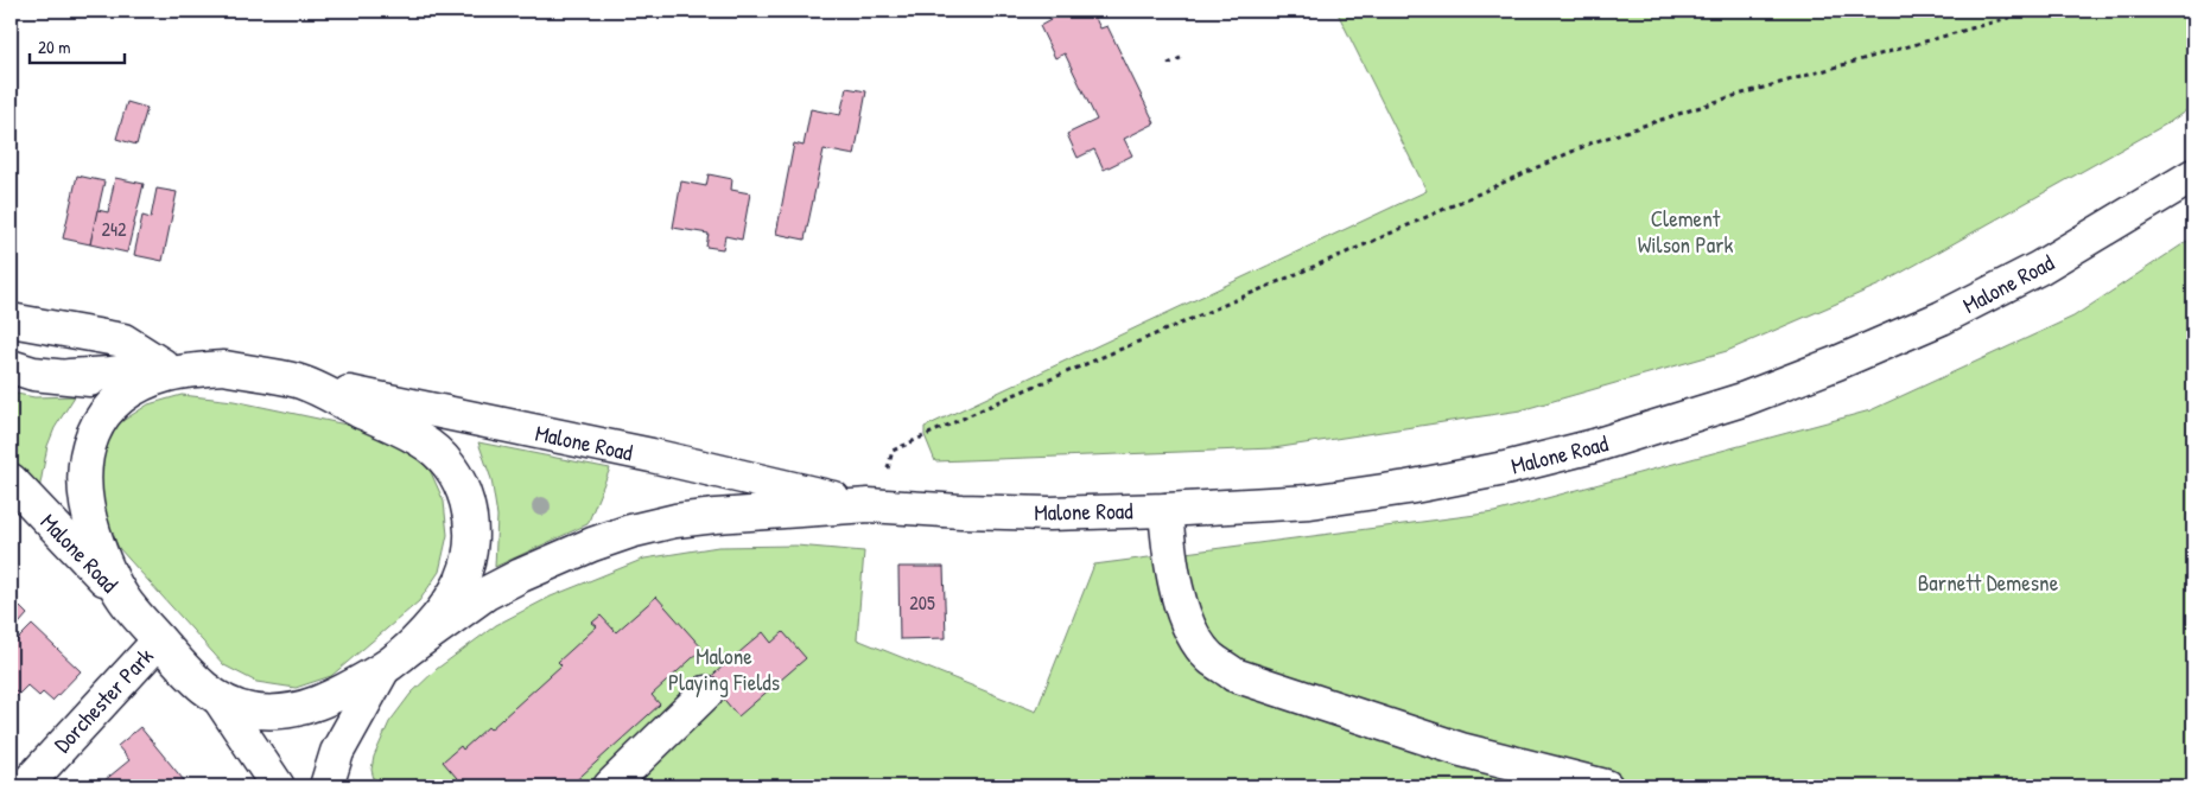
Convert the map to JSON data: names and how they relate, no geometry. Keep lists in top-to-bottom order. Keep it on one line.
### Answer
{"streets":{"main road":["Malone Road","Dorchester Park"]},"parks":["Clement Wilson Park","Barnett Demesne","Malone Playing Fields"],"house_numbers":["242","205"],"scale_bar":"20 m"}
